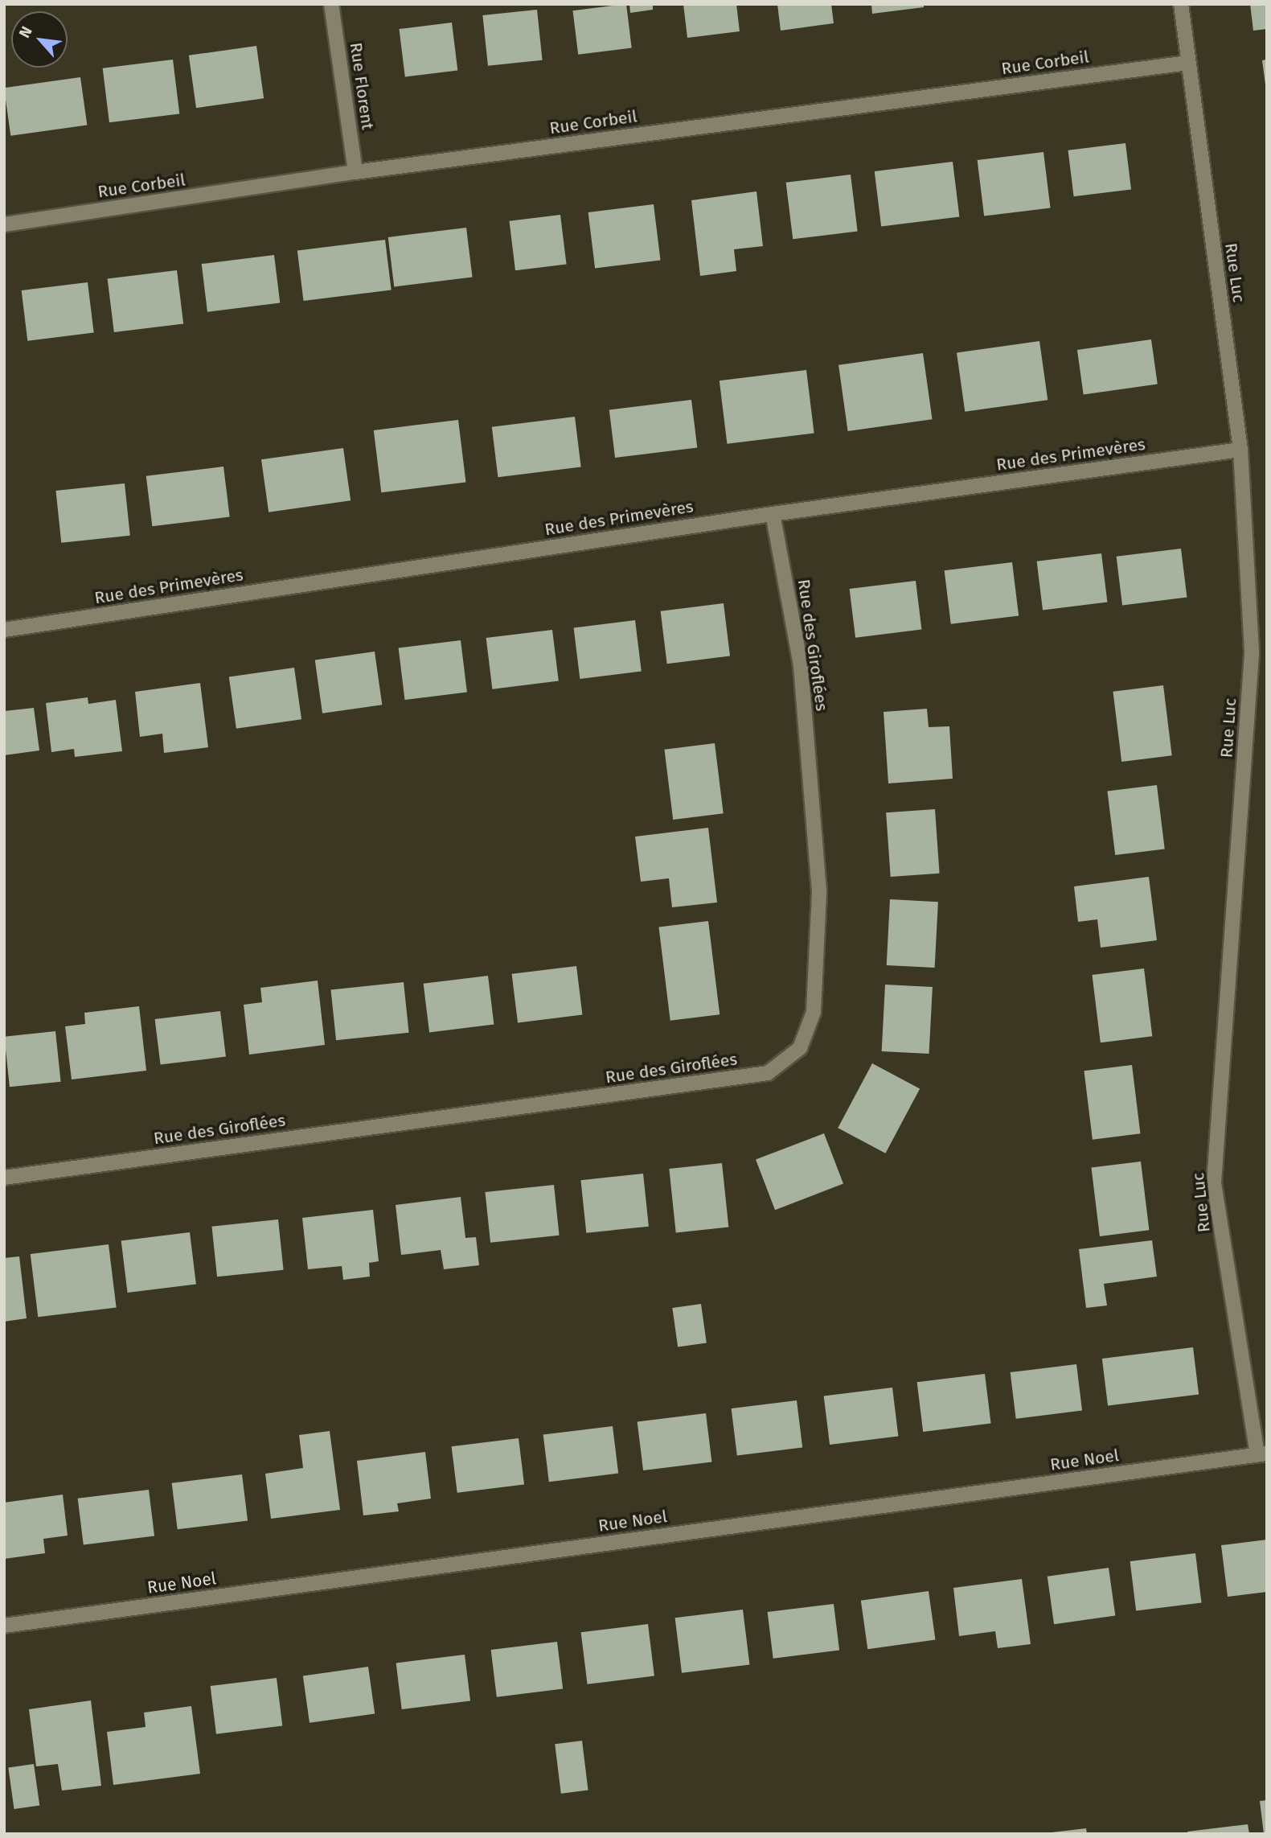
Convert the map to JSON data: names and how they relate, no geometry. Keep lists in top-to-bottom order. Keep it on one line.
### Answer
{"streets":{"street":["Rue Corbeil","Rue Florent","Rue Luc","Rue des Primevères","Rue des Giroflées","Rue Noel"]},"crossings":[["Rue Corbeil","Rue Florent"],["Rue Corbeil","Rue Luc"],["Rue Luc","Rue des Primevères"],["Rue Luc","Rue Noel"],["Rue des Primevères","Rue des Giroflées"]],"north":"top left"}
